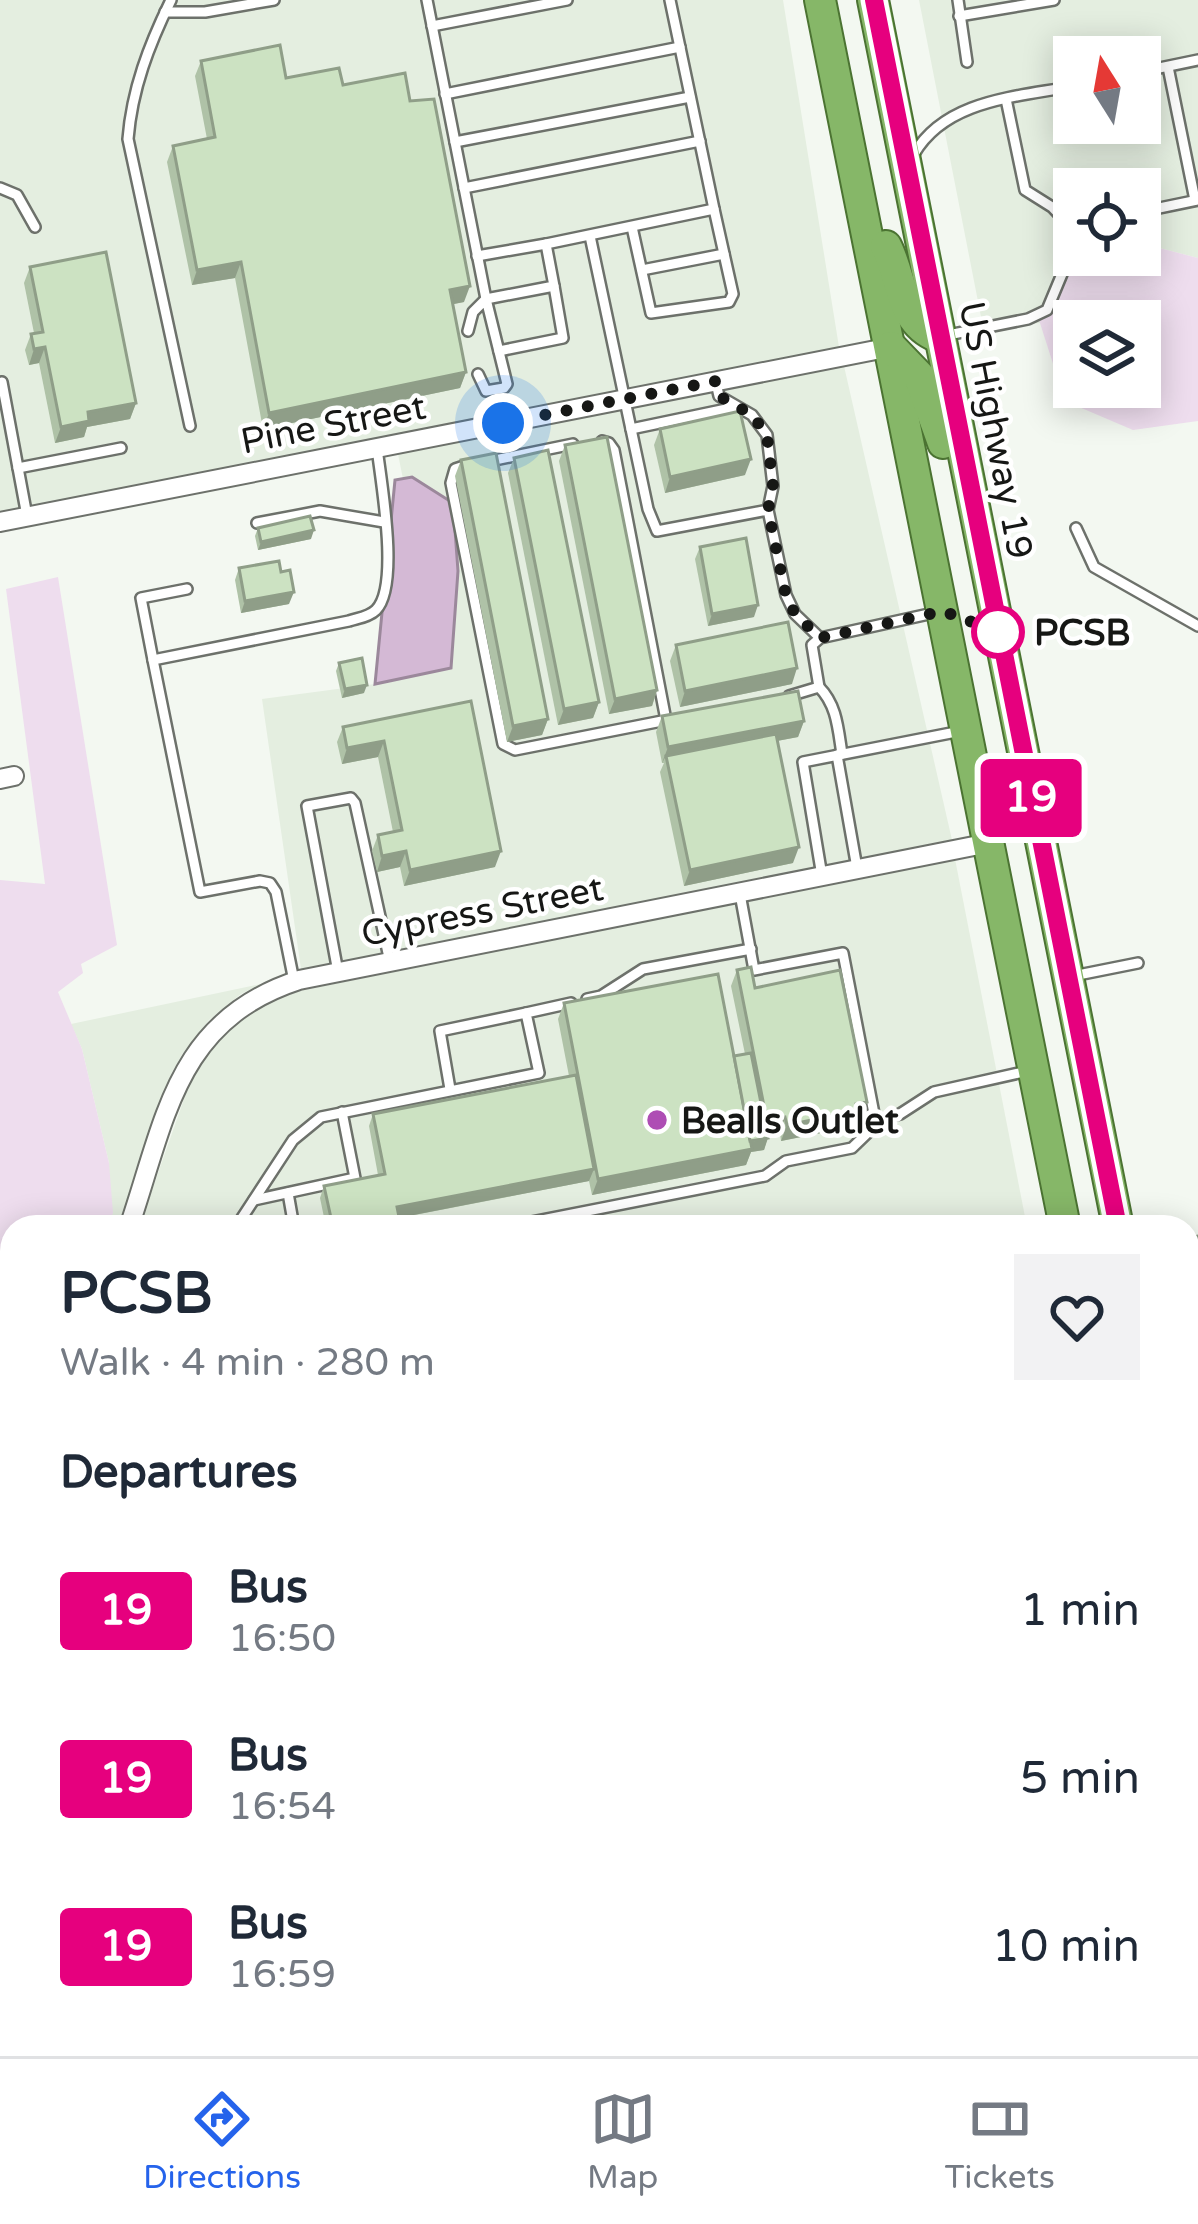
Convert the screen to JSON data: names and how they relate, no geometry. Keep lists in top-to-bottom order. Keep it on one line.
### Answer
{"streets":{"highway":["US Highway 19"],"street":["Pine Street","Cypress Street"]},"places":["PCSB","Bealls Outlet"],"lines":["bus line 19"],"north":"top","page":{"on_map":"19","heading":[["PCSB","Walk · 4 min · 280 m"],"Departures"],"list":[{"mark":"19","name":"Bus","note":"16:50","value":"1 min"},{"mark":"19","name":"Bus","note":"16:54","value":"5 min"},{"mark":"19","name":"Bus","note":"16:59","value":"10 min"}],"tabs":["Directions","Map","Tickets"]}}
